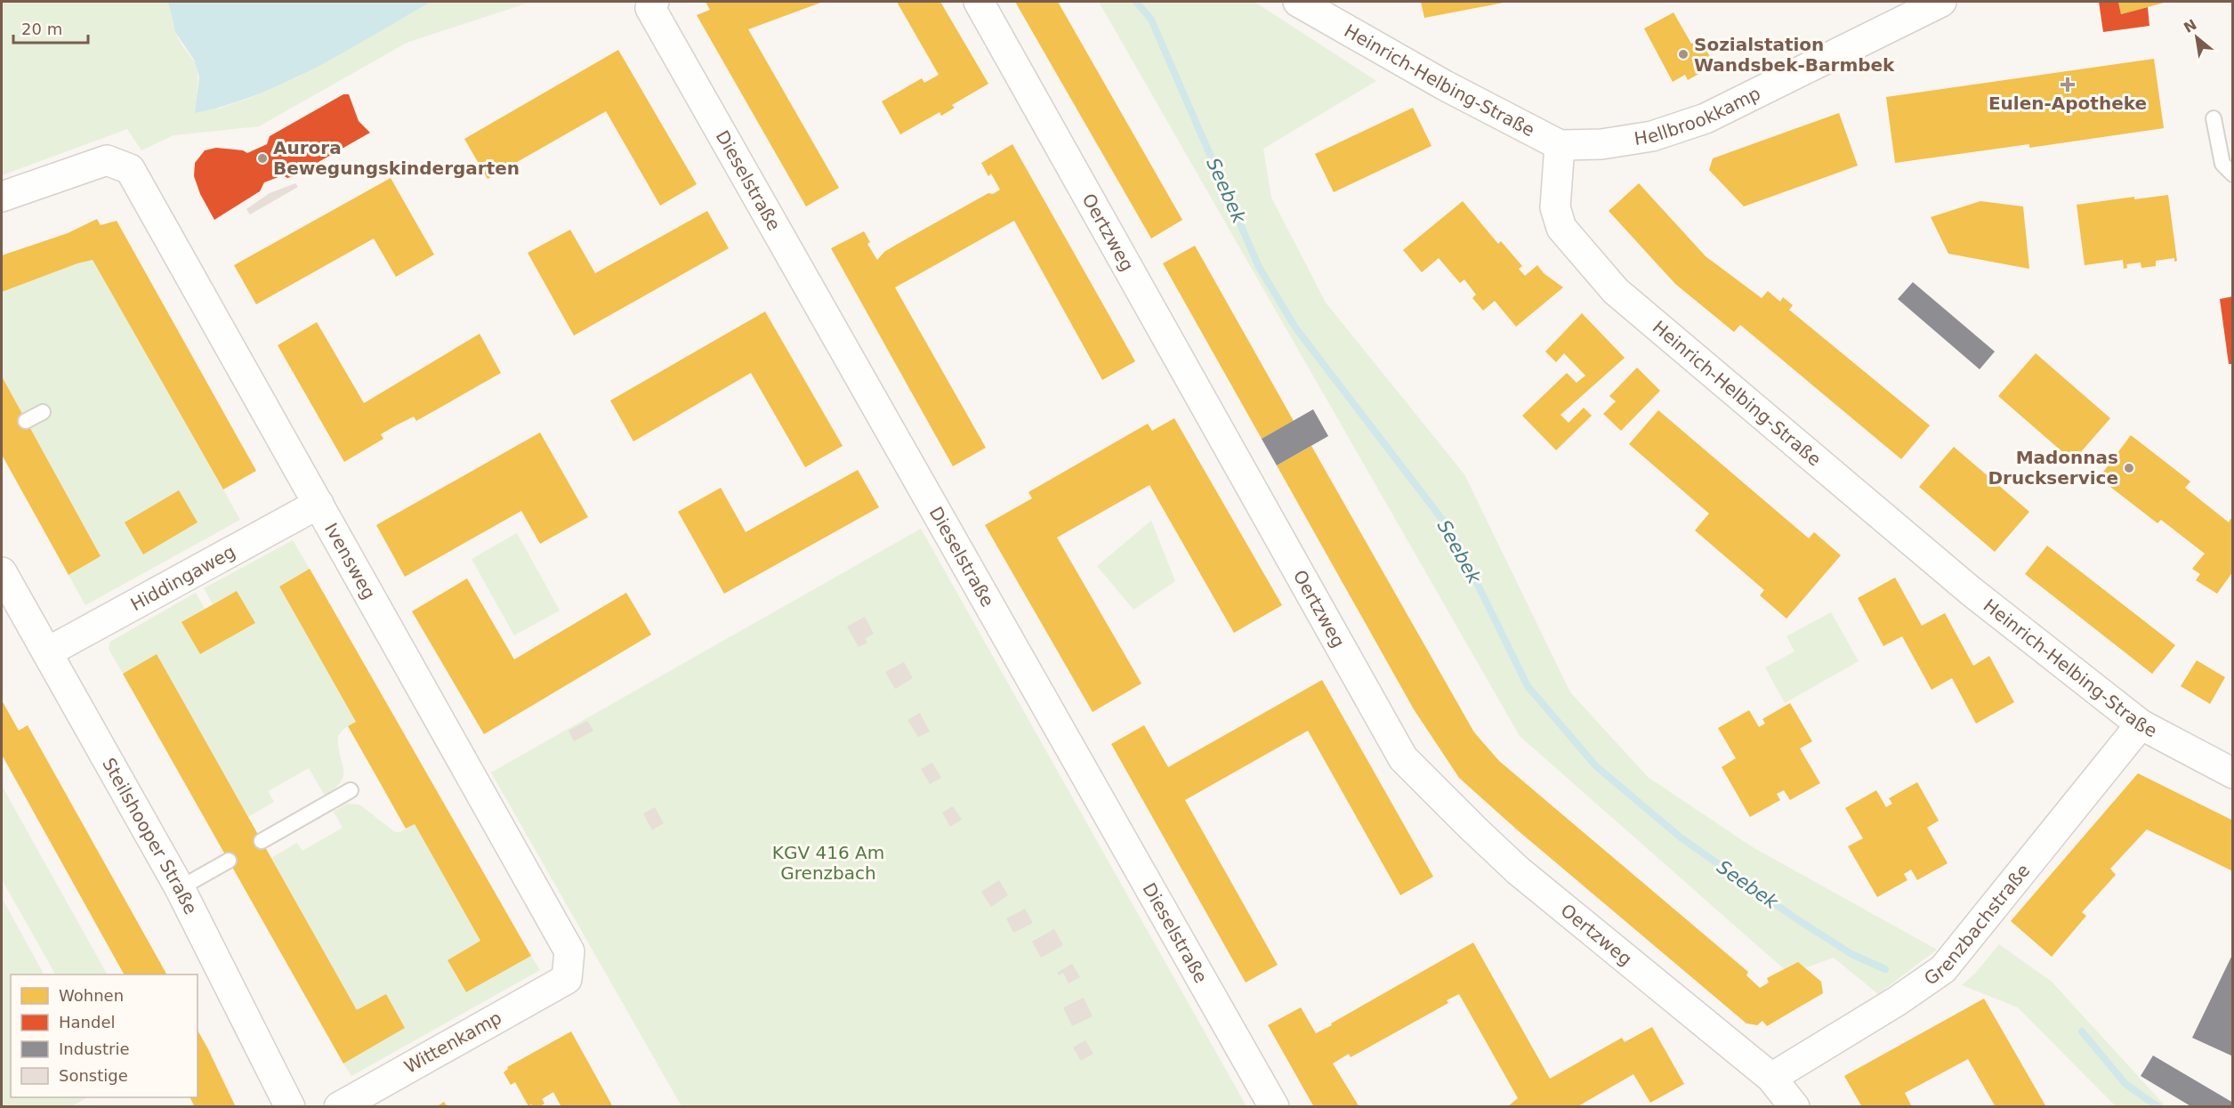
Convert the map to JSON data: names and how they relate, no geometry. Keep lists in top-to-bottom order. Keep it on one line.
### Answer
{"streets":{"street":["Heinrich-Helbing-Straße","Hellbrookkamp","Dieselstraße","Oertzweg","Ivensweg","Hiddingaweg","Steilshooper Straße","Grenzbachstraße","Wittenkamp"]},"crossings":[["Heinrich-Helbing-Straße","Hellbrookkamp"],["Heinrich-Helbing-Straße","Grenzbachstraße"],["Oertzweg","Grenzbachstraße"],["Ivensweg","Hiddingaweg"],["Ivensweg","Wittenkamp"],["Hiddingaweg","Steilshooper Straße"]],"water":["Seebek"],"parks":["KGV 416 Am Grenzbach"],"places":{"other":["Sozialstation Wandsbek-Barmbek","Aurora Bewegungskindergarten","Madonnas Druckservice"],"health":["Eulen-Apotheke"]},"legend":["Wohnen","Handel","Industrie","Sonstige"],"scale_bar":"20 m","north":"top left"}
